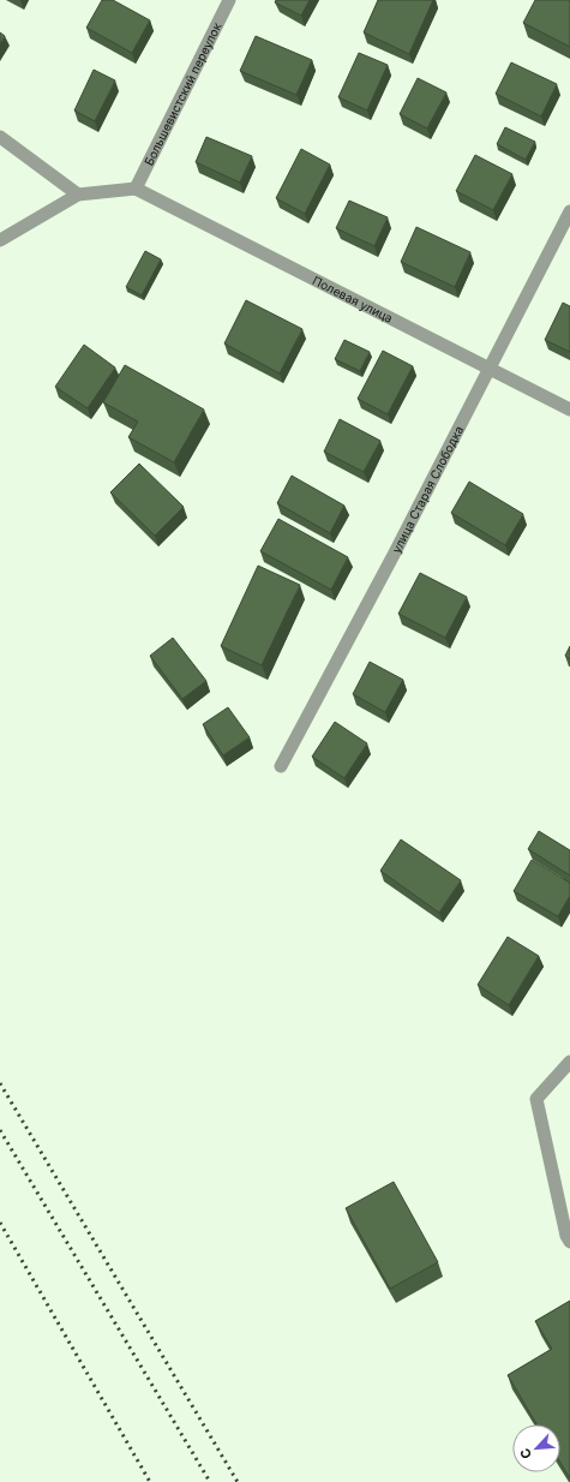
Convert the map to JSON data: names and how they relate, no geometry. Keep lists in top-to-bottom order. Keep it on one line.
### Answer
{"streets":{"street":["Большевистский переулок","Полевая улица","улица Старая Слободка"]},"crossings":[["Большевистский переулок","Полевая улица"],["Полевая улица","улица Старая Слободка"]],"north":"bottom left"}
